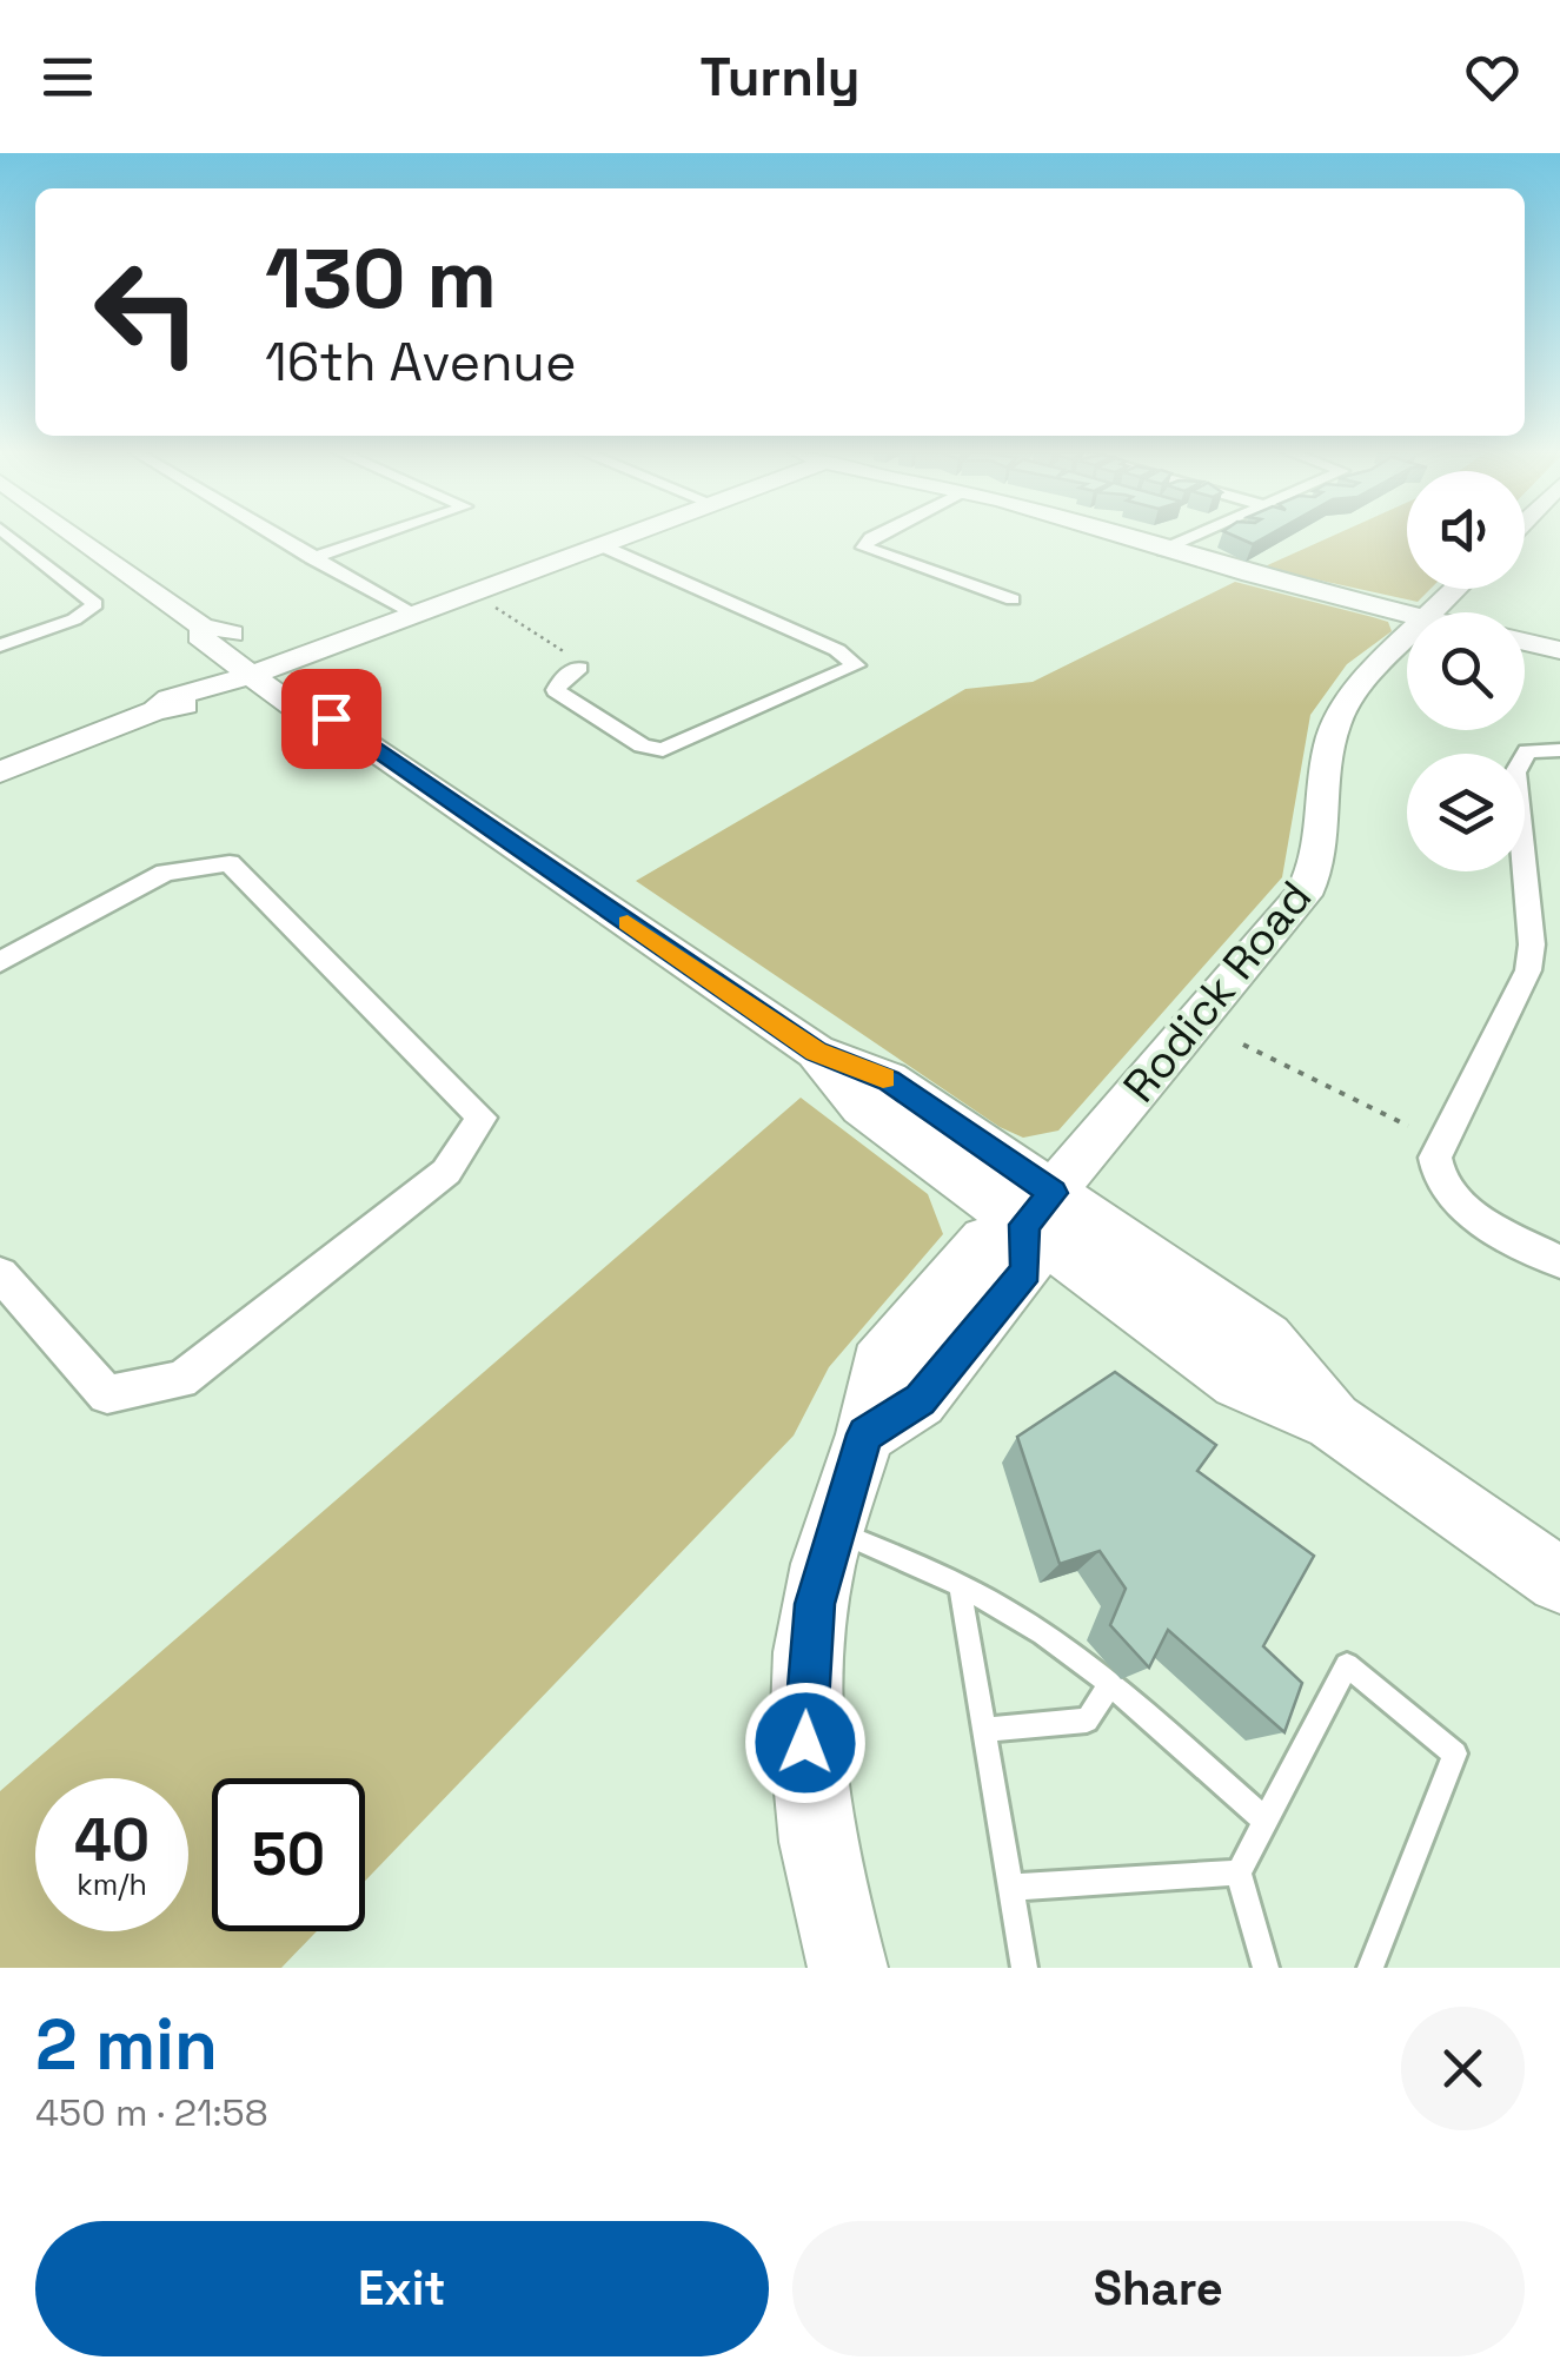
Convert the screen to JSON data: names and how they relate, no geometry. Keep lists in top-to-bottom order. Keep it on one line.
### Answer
{"streets":{"main road":["Rodick Road"]},"page":{"header":"Turnly","turn":["130 m","16th Avenue"],"speed":"40 km/h","limit":"50","heading":["2 min","450 m · 21:58"],"buttons":["Exit","Share"]}}
